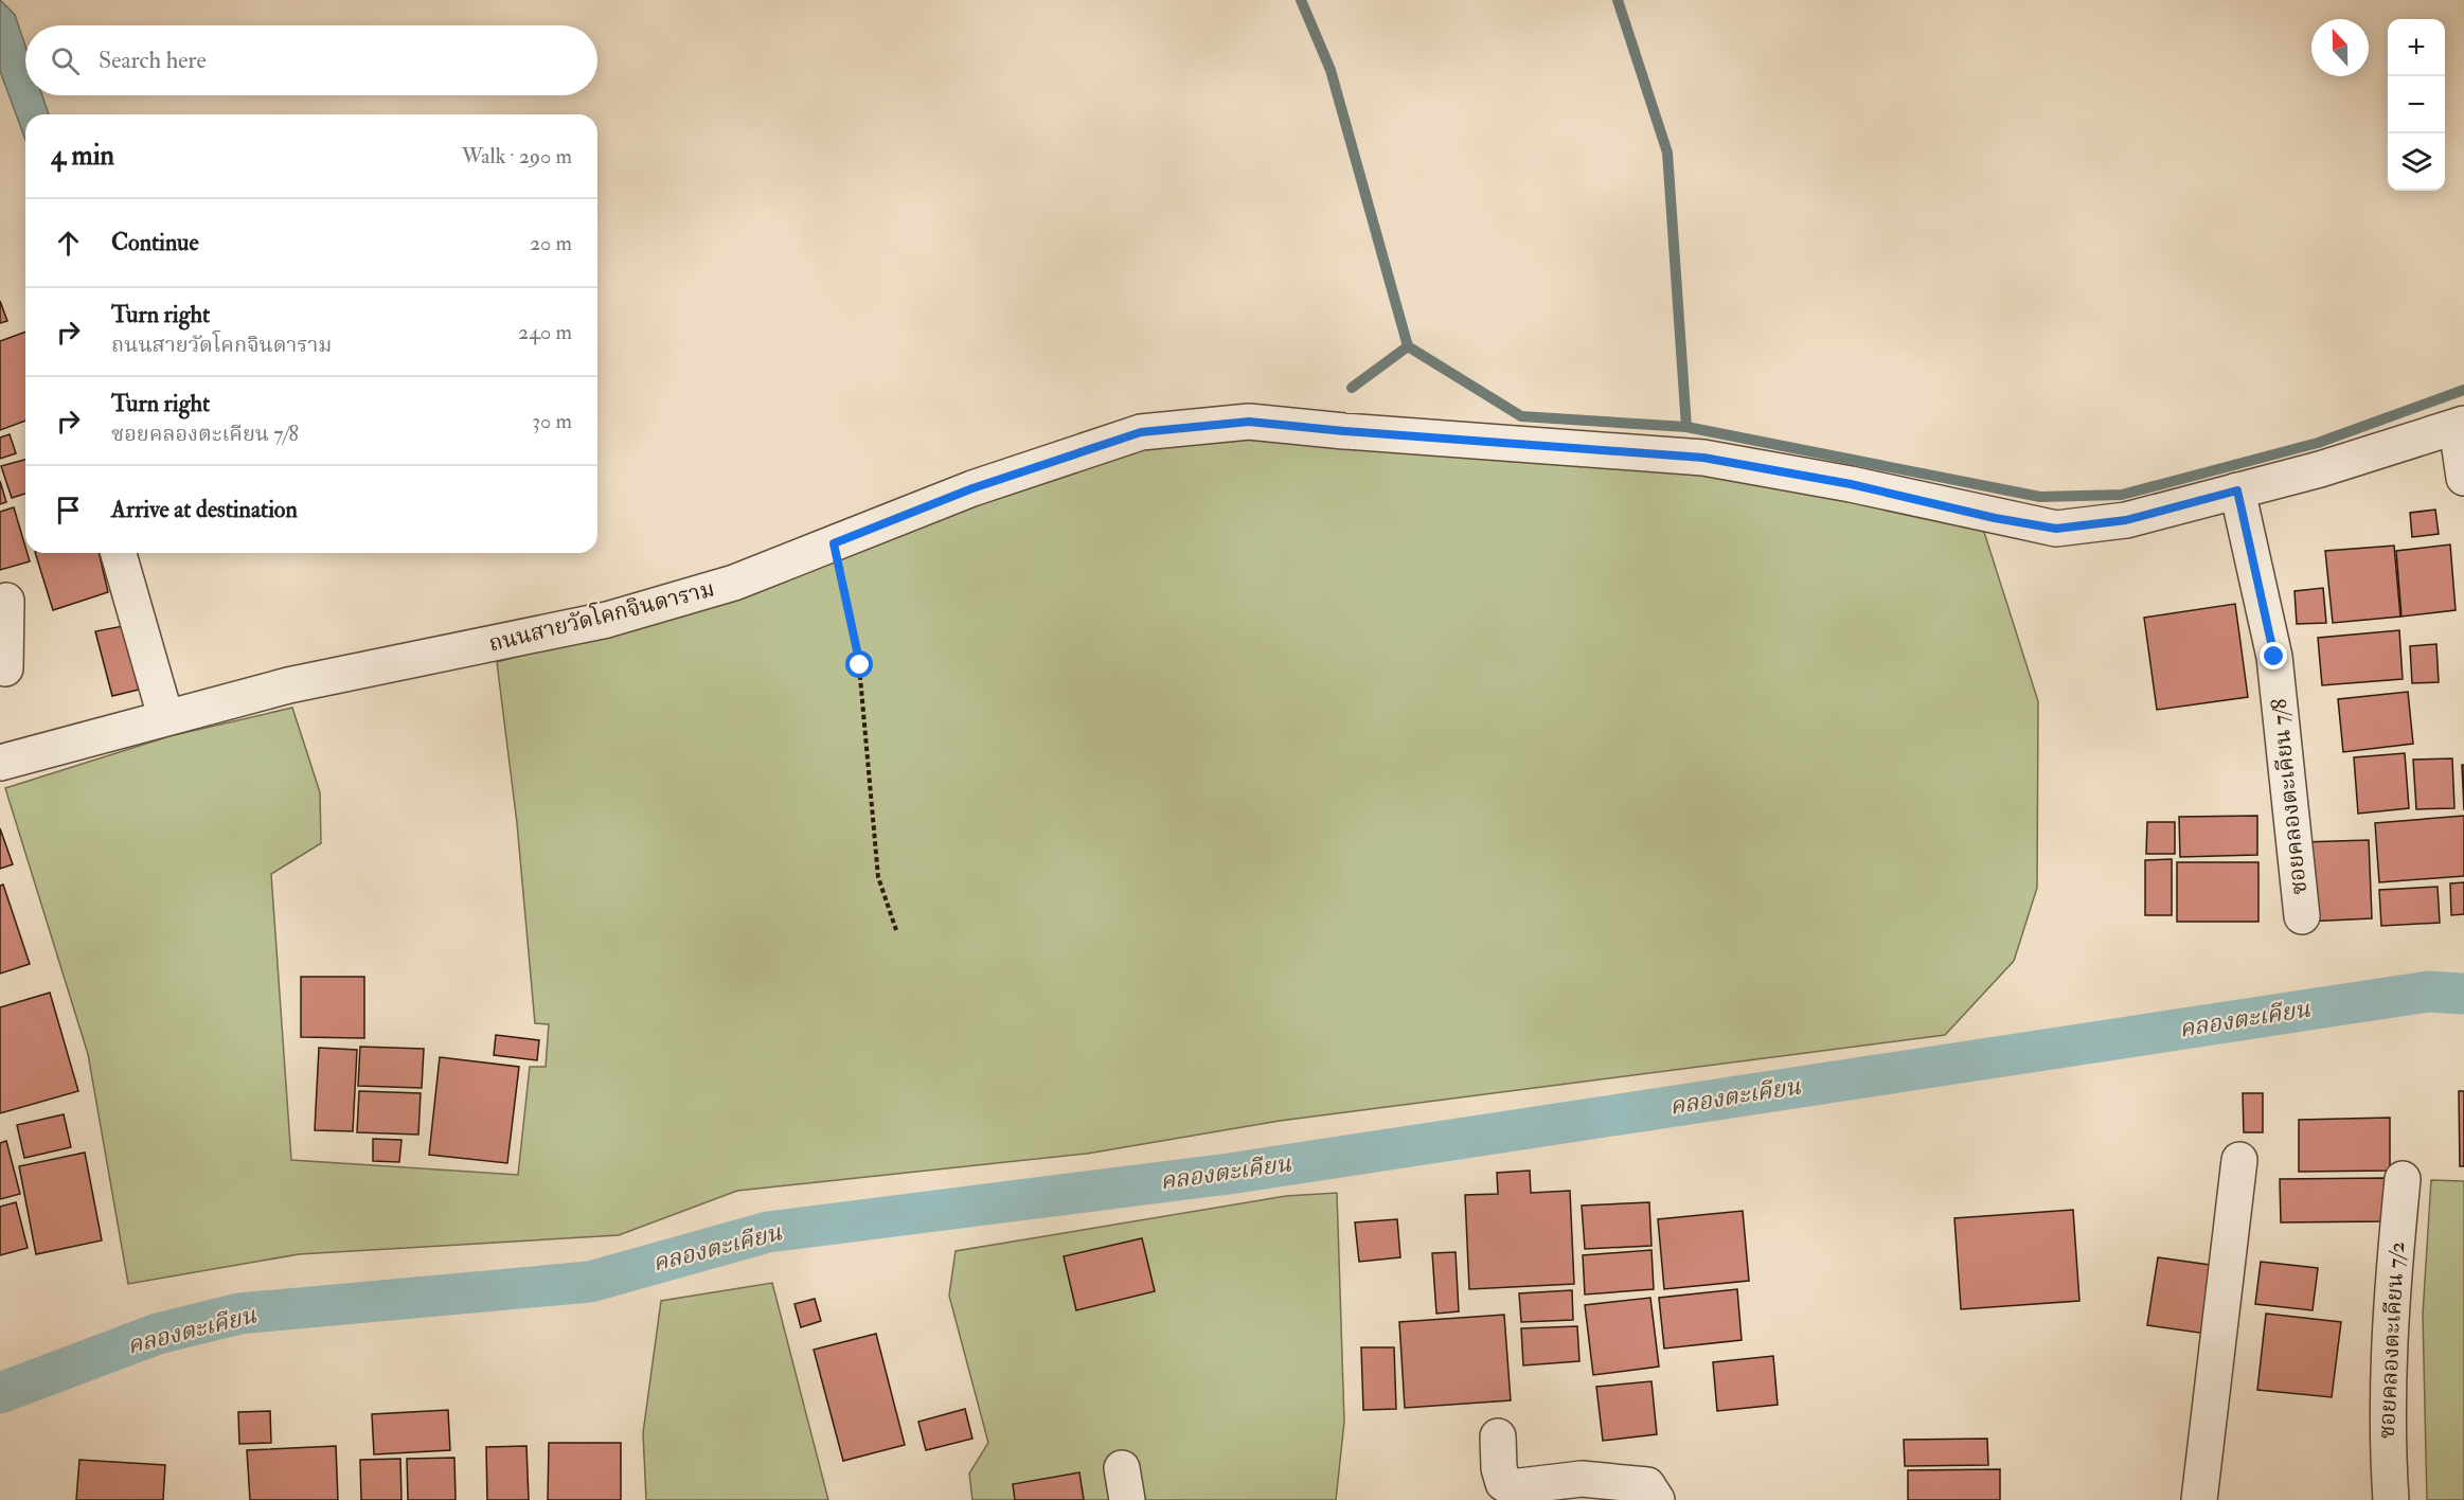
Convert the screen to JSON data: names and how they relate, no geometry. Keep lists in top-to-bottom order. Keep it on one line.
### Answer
{"streets":{"street":["ถนนสายวัดโคกจินดาราม","ซอยคลองตะเคียน 7/8","ซอยคลองตะเคียน 7/2"]},"crossings":[["ถนนสายวัดโคกจินดาราม","ซอยคลองตะเคียน 7/8"]],"water":["คลองตะเคียน"],"north":"top","page":{"map_buttons":["+","−"],"search":"Search here","heading":["4 min","Walk · 290 m"],"list":[["Continue","20 m"],["Turn right","ถนนสายวัดโคกจินดาราม","240 m"],["Turn right","ซอยคลองตะเคียน 7/8","30 m"],"Arrive at destination"]}}
